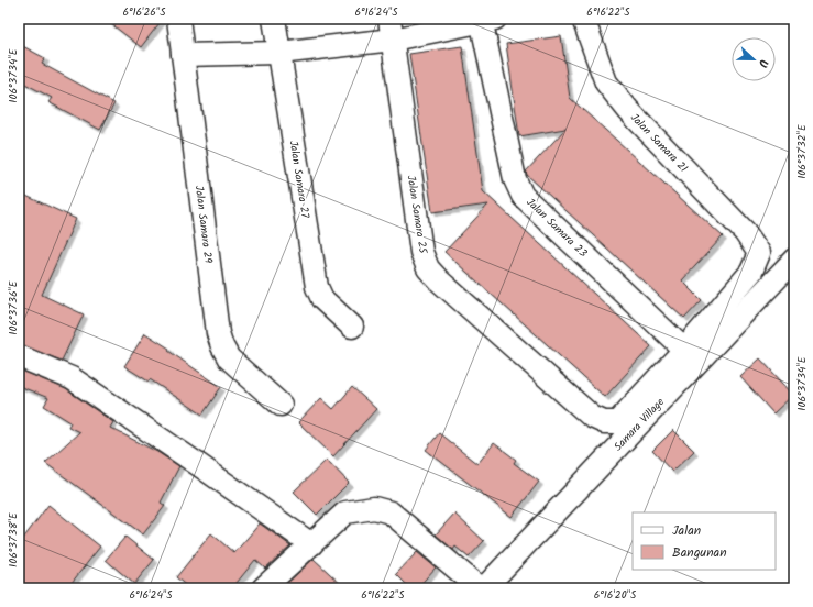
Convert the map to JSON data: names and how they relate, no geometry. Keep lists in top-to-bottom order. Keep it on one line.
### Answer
{"streets":{"street":["Jalan Samara 21","Jalan Samara 27","Jalan Samara 25","Jalan Samara 29","Jalan Samara 23","Samara Village"]},"crossings":[["Jalan Samara 21","Jalan Samara 25"],["Jalan Samara 21","Jalan Samara 23"],["Jalan Samara 25","Jalan Samara 23"]],"legend":["Jalan","Bangunan"],"north":"right","coordinates":["6°16'26\"S","6°16'24\"S","6°16'22\"S","106°37'34\"E","106°37'32\"E","106°37'36\"E","106°37'38\"E","6°16'20\"S"]}
